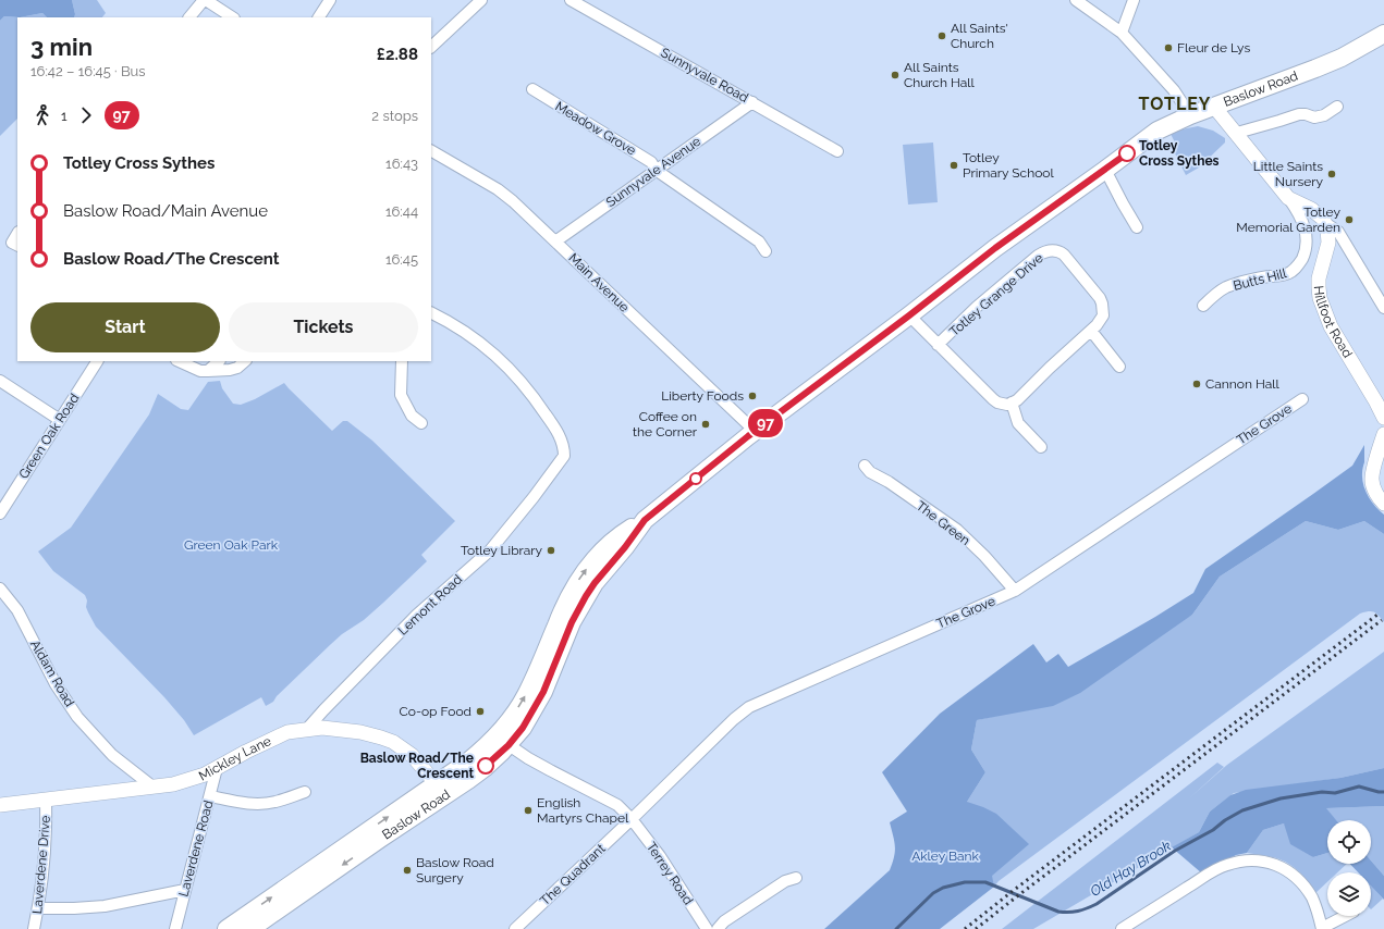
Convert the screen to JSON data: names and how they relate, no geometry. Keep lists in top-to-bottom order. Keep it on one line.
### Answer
{"streets":{"main road":["Baslow Road"],"street":["Sunnyvale Road","Meadow Grove","Sunnyvale Avenue","Butts Hill","Main Avenue","Totley Grange Drive","Hillfoot Road","The Grove","Green Oak Road","The Green","Lemont Road","Aldam Road","Mickley Lane","Laverdene Road","Laverdene Drive","Terrey Road","The Quadrant"]},"crossings":[["Sunnyvale Road","Sunnyvale Avenue"],["Baslow Road","Main Avenue"],["Baslow Road","Mickley Lane"],["Baslow Road","Terrey Road"],["Meadow Grove","Sunnyvale Avenue"],["Sunnyvale Avenue","Main Avenue"],["The Grove","The Green"],["The Grove","Terrey Road"],["The Grove","The Quadrant"],["Lemont Road","Mickley Lane"],["Aldam Road","Mickley Lane"],["Mickley Lane","Laverdene Road"],["Mickley Lane","Laverdene Drive"],["Terrey Road","The Quadrant"]],"districts":["TOTLEY"],"water":["Old Hay Brook"],"parks":["Green Oak Park","Akley Bank"],"places":["All Saints' Church","Fleur de Lys","All Saints Church Hall","Totley Cross Sythes","Totley Primary School","Little Saints Nursery","Totley Memorial Garden","Cannon Hall","Liberty Foods","Coffee on the Corner","Totley Library","Co-op Food","Baslow Road/The Crescent","English Martyrs Chapel","Baslow Road Surgery"],"lines":["bus line 97"],"page":{"on_map":"97","heading":["3 min","16:42 – 16:45 · Bus","£2.88"],"legs":["1","97","2 stops"],"list":[{"name":"Totley Cross Sythes","value":"16:43"},{"name":"Baslow Road/Main Avenue","value":"16:44"},{"name":"Baslow Road/The Crescent","value":"16:45"}],"buttons":["Start","Tickets"]}}
